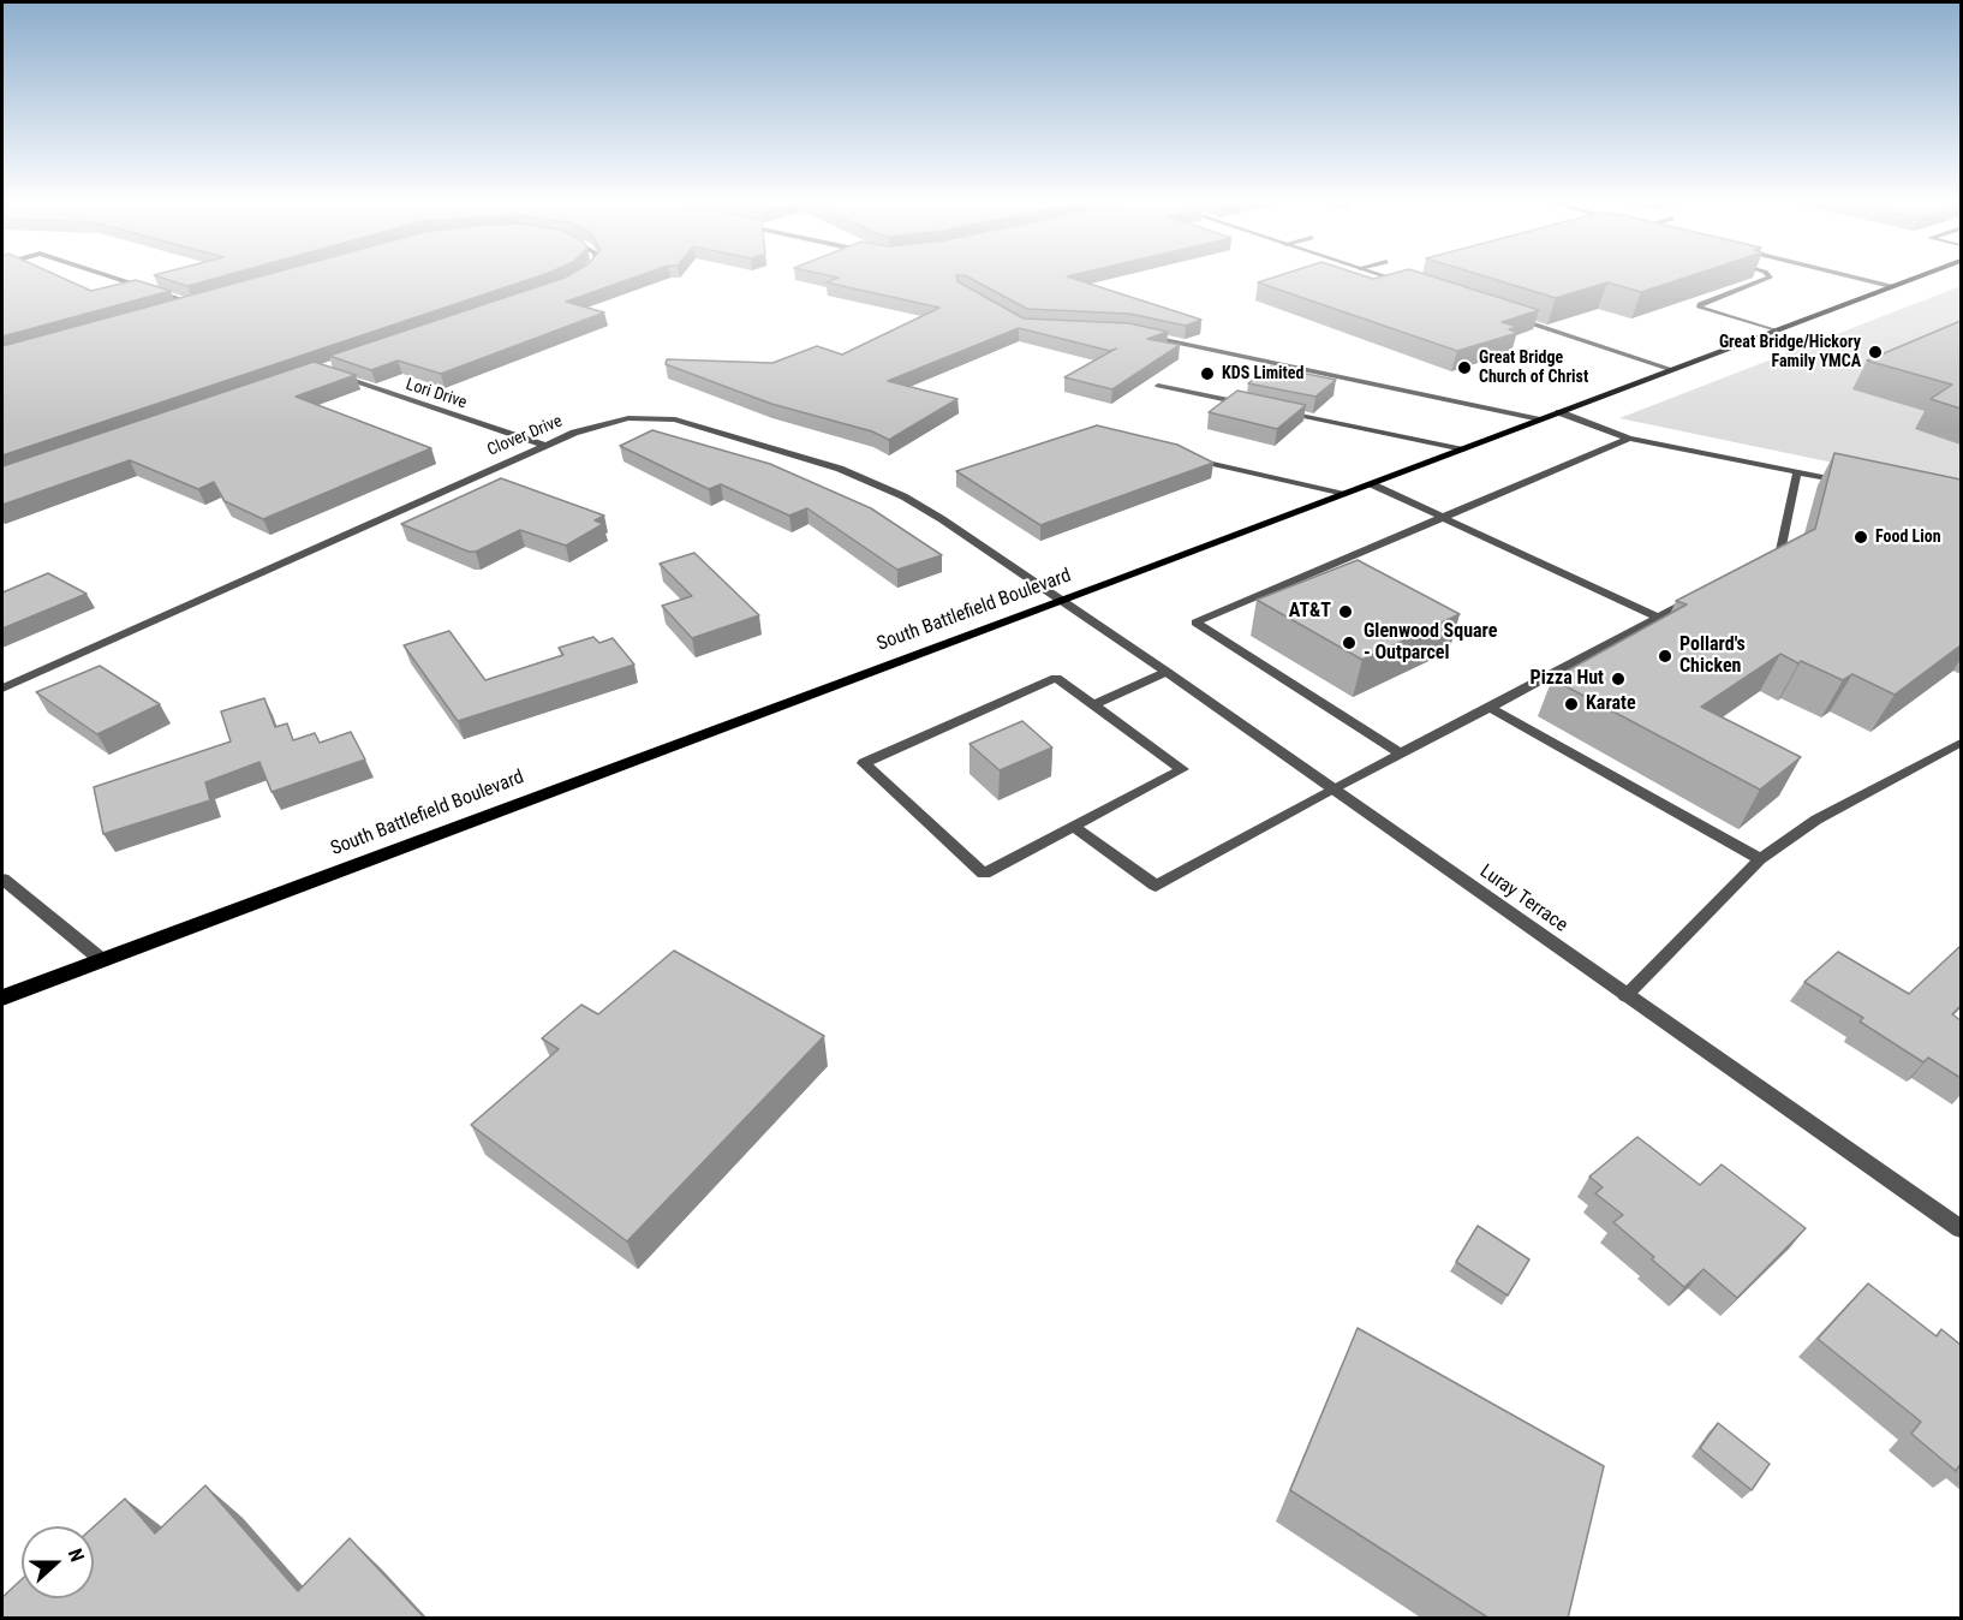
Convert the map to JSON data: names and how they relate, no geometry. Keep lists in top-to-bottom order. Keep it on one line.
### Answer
{"streets":{"main road":["South Battlefield Boulevard"],"street":["Lori Drive","Clover Drive","Luray Terrace"]},"crossings":[["Lori Drive","Clover Drive"],["Clover Drive","South Battlefield Boulevard"],["Clover Drive","Luray Terrace"],["South Battlefield Boulevard","Luray Terrace"]],"places":["Great Bridge/Hickory Family YMCA","Great Bridge Church of Christ","KDS Limited","Food Lion","AT&T","Glenwood Square - Outparcel","Pollard's Chicken","Pizza Hut","Karate"],"north":"right"}
